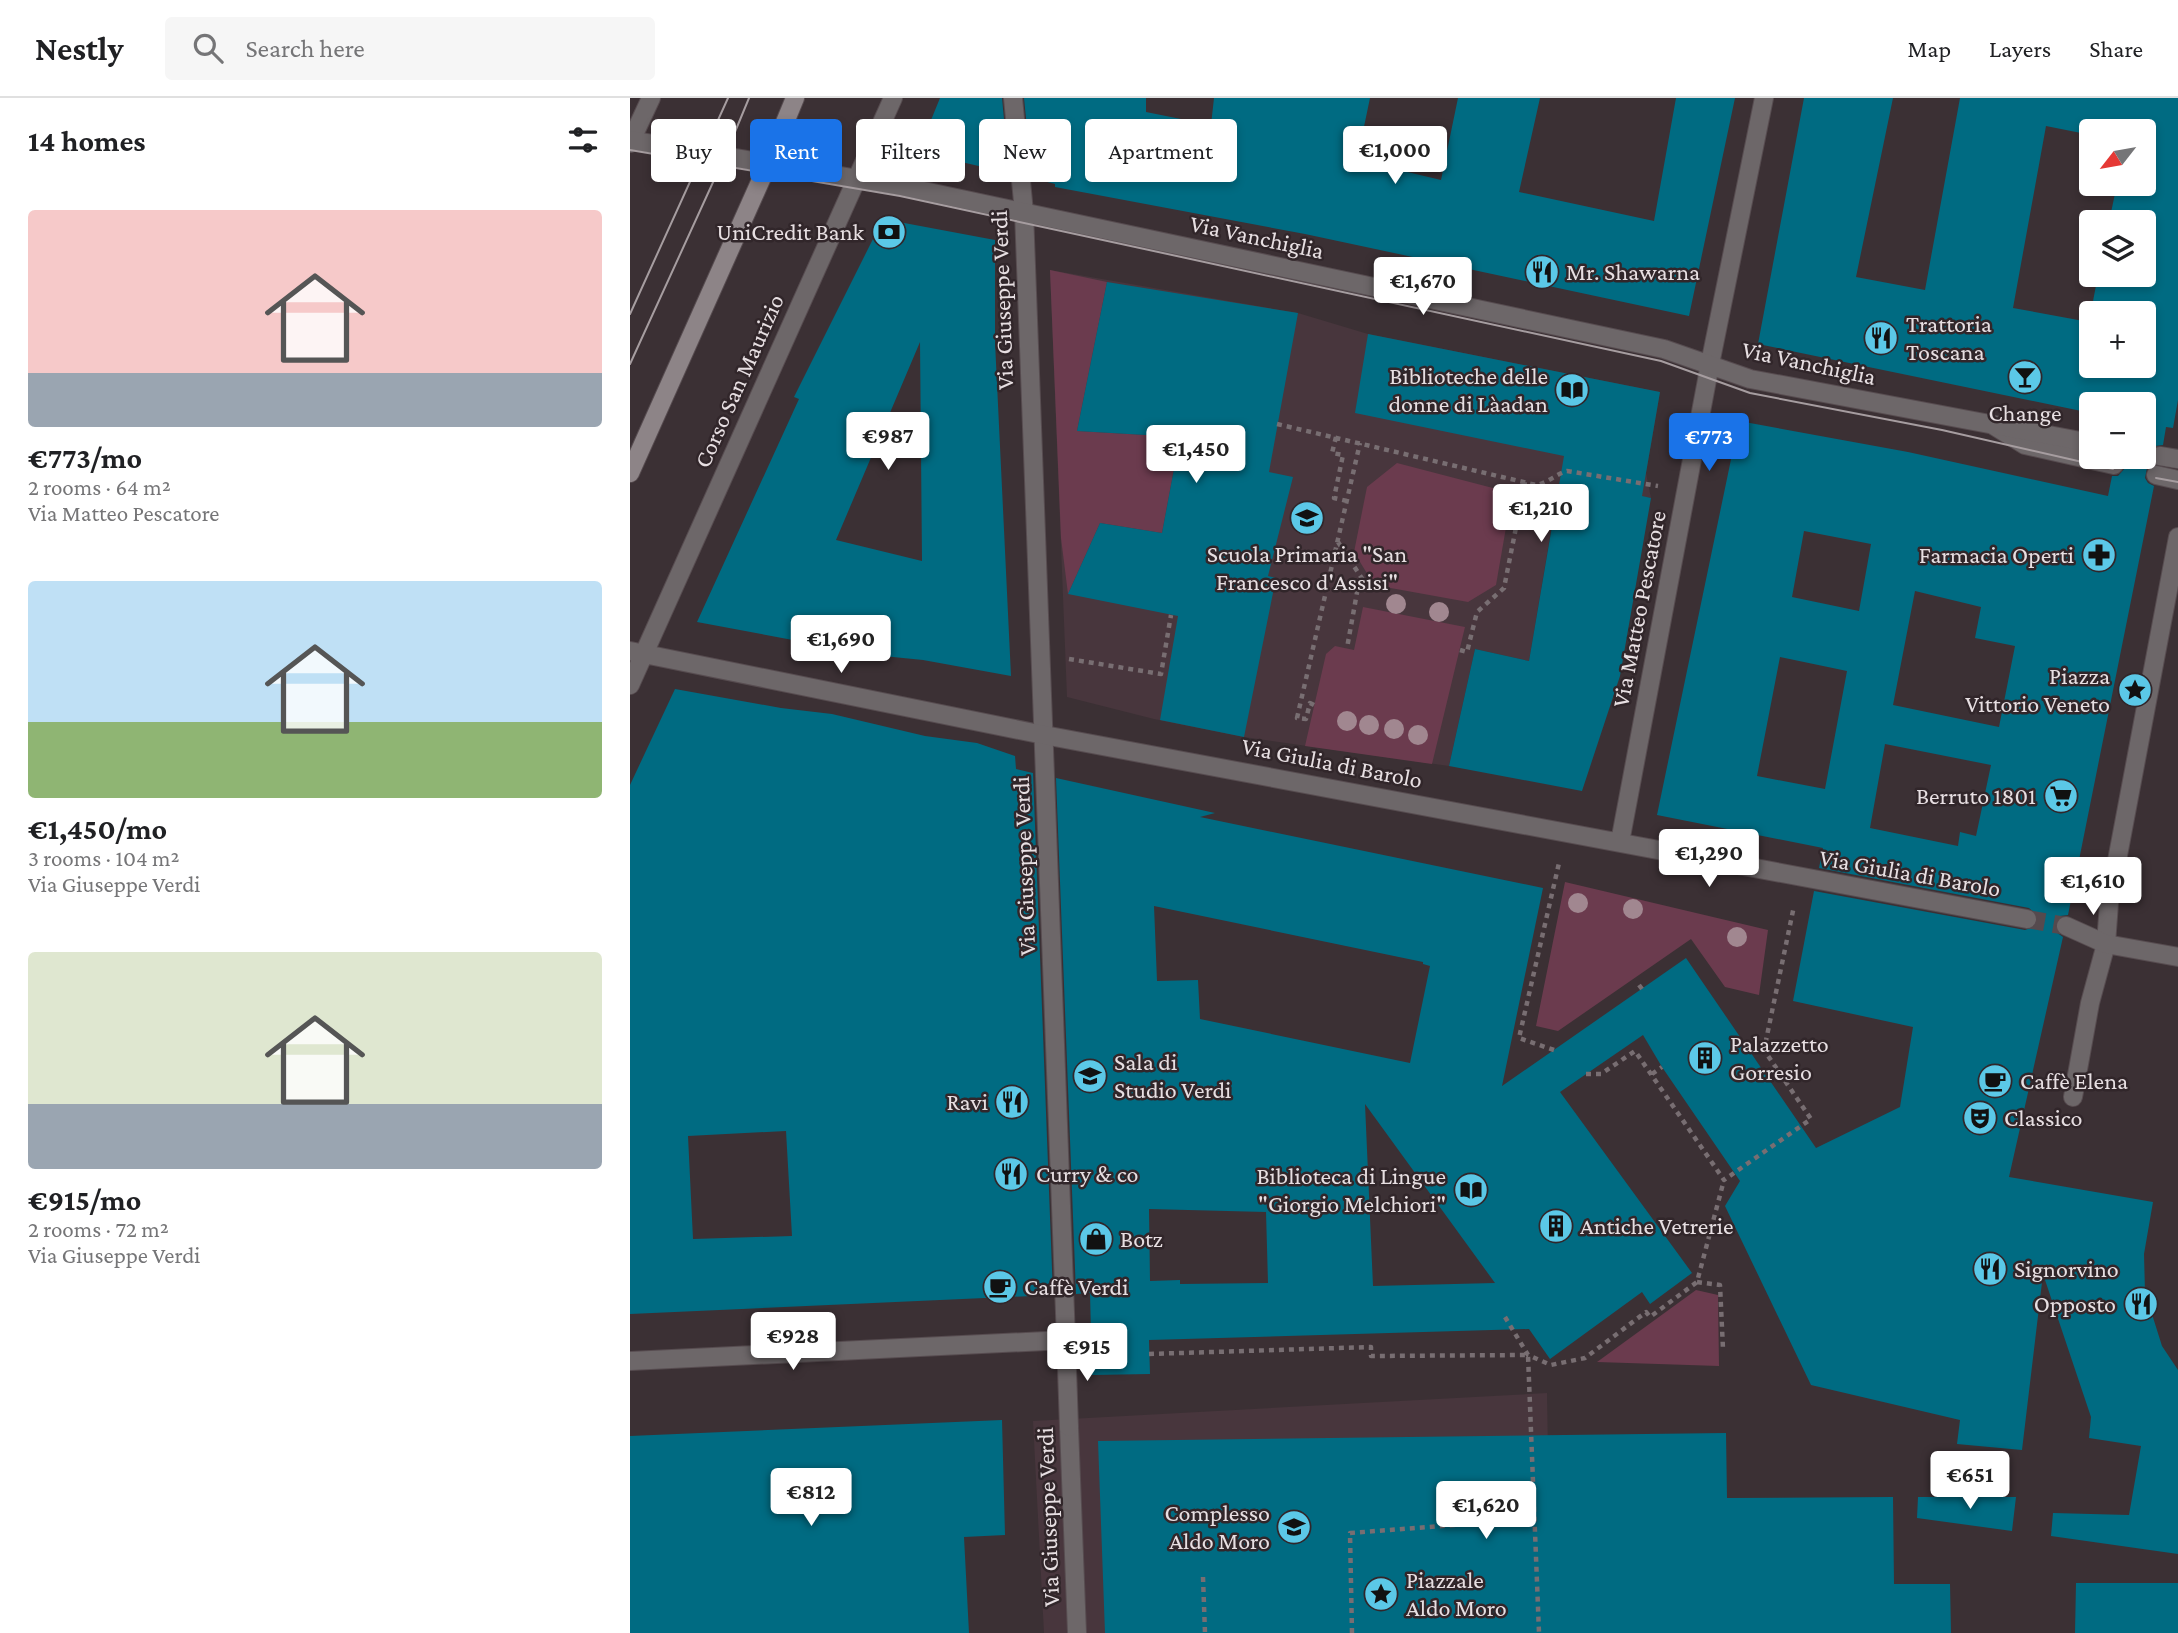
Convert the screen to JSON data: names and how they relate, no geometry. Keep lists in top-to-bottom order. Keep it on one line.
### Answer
{"streets":{"street":["Via Vanchiglia","Via Giuseppe Verdi","Corso San Maurizio","Via Matteo Pescatore","Via Giulia di Barolo"]},"crossings":[["Via Vanchiglia","Via Giuseppe Verdi"],["Via Vanchiglia","Via Matteo Pescatore"],["Via Giuseppe Verdi","Via Giulia di Barolo"],["Corso San Maurizio","Via Giulia di Barolo"],["Via Matteo Pescatore","Via Giulia di Barolo"]],"places":{"bank":["UniCredit Bank"],"restaurant":["Mr. Shawarna","Trattoria Toscana","Ravi","Curry & co","Signorvino","Opposto"],"bar":["Change"],"library":["Biblioteche delle donne di Làadan","Biblioteca di Lingue \"Giorgio Melchiori\""],"school or university":["Scuola Primaria \"San Francesco d'Assisi\"","Sala di Studio Verdi","Complesso Aldo Moro"],"pharmacy":["Farmacia Operti"],"place":["Piazza Vittorio Veneto","Piazzale Aldo Moro"],"supermarket":["Berruto 1801"],"building":["Palazzetto Gorresio","Antiche Vetrerie"],"cafe":["Caffè Elena","Caffè Verdi"],"theatre":["Classico"],"shop":["Botz"]},"north":"bottom left","page":{"header":"Nestly","search":"Search here","nav":["Map","Layers","Share"],"heading":"14 homes","map_buttons":["+","−"],"chip":["Buy","Rent","Filters","New","Apartment"],"price":["€1,000","€1,670","€987","€773","€1,450","€1,210","€1,690","€1,290","€1,610","€928","€915","€651","€812","€1,620"],"list":[{"name":"€773/mo","note":"2 rooms · 64 m² · Via Matteo Pescatore"},{"name":"€1,450/mo","note":"3 rooms · 104 m² · Via Giuseppe Verdi"},{"name":"€915/mo","note":"2 rooms · 72 m² · Via Giuseppe Verdi"}]}}
